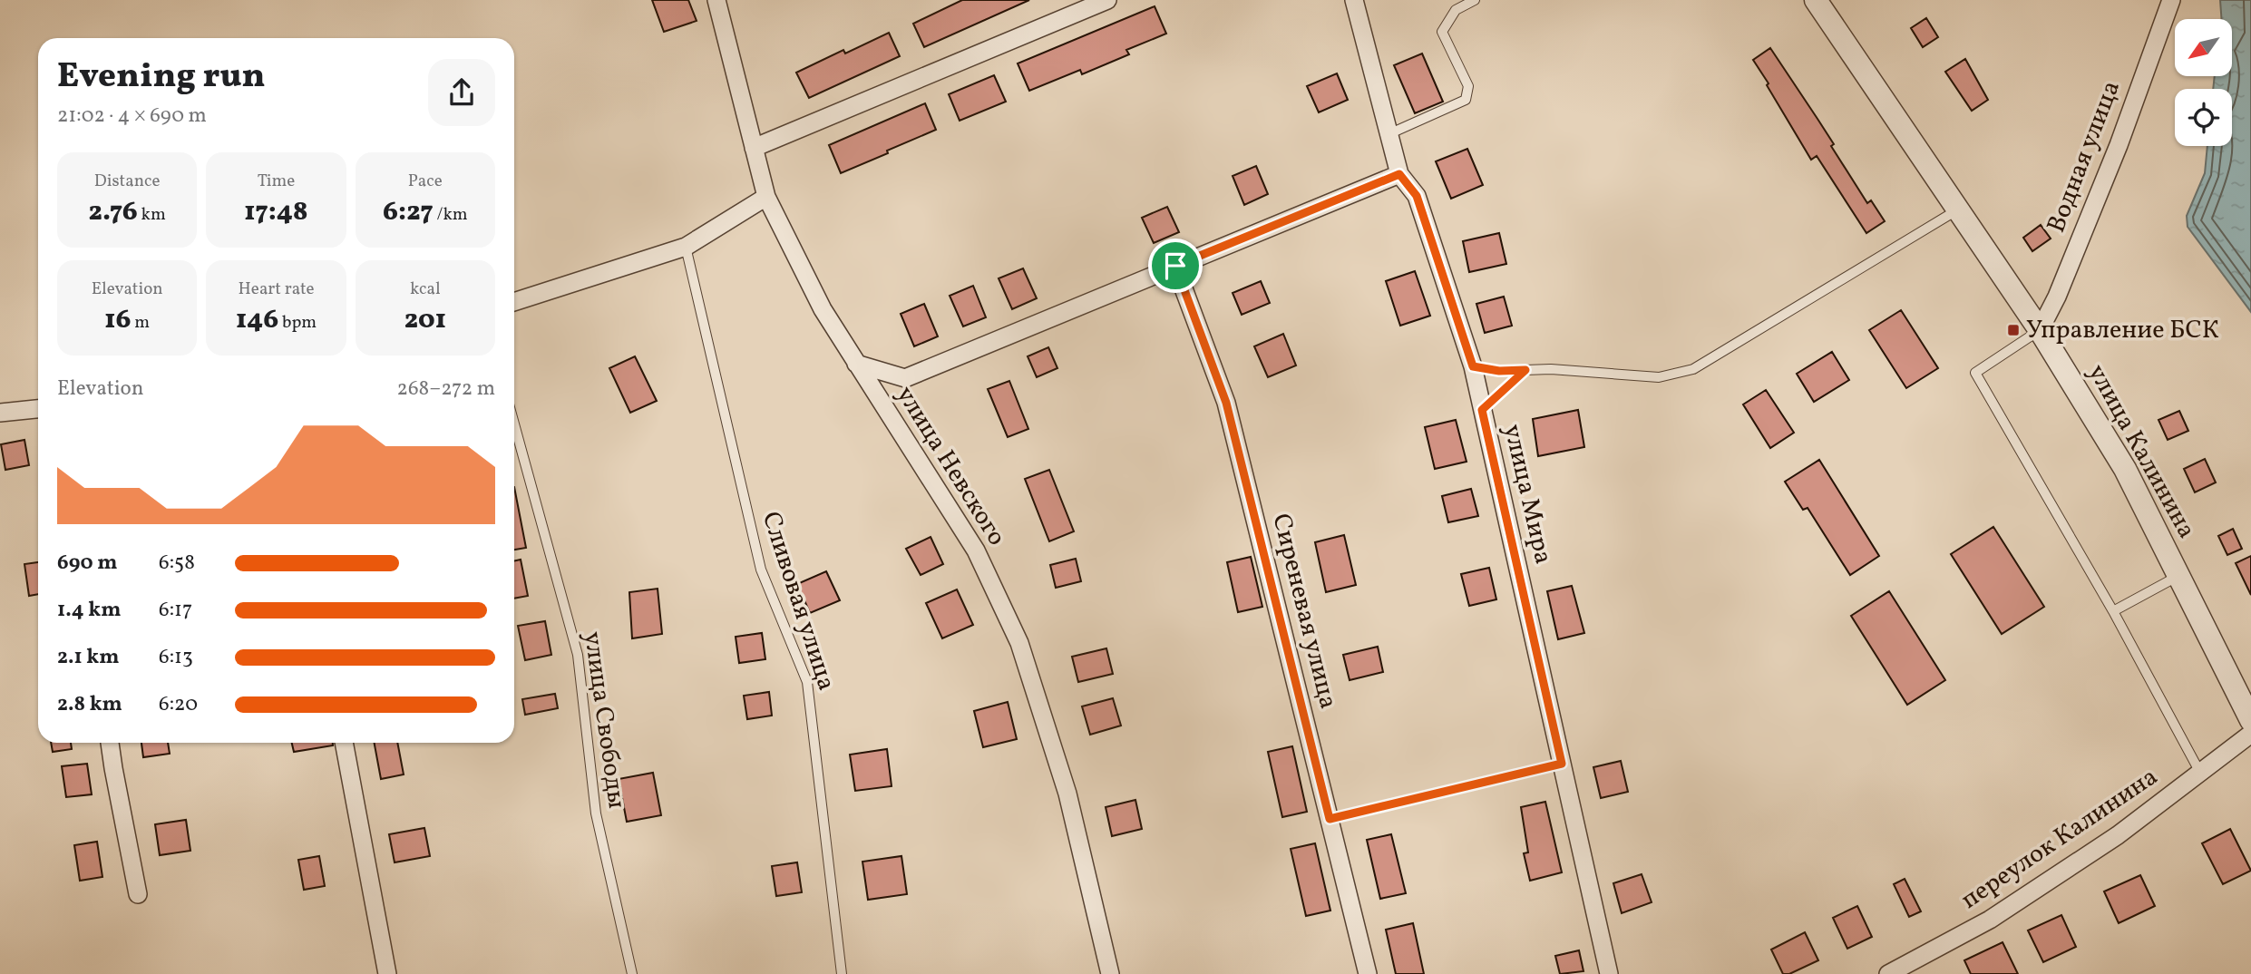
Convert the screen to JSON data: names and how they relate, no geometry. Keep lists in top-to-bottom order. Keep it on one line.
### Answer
{"streets":{"street":["Водная улица","улица Калинина","улица Невского","улица Мира","Сиреневая улица","переулок Калинина"],"lane":["Сливовая улица","улица Свободы"]},"crossings":[["Водная улица","улица Калинина"]],"places":{"transit":["Управление БСК"]},"north":"bottom left","page":{"heading":["Evening run","21:02 · 4 × 690 m"],"stats":[["Distance","2.76 km"],["Time","17:48"],["Pace","6:27 /km"],["Elevation","16 m"],["Heart rate","146 bpm"],["kcal","201"]],"chart":["Elevation","268–272 m"],"list":[{"name":"690 m","note":"6:58"},{"name":"1.4 km","note":"6:17"},{"name":"2.1 km","note":"6:13"},{"name":"2.8 km","note":"6:20"}]}}
